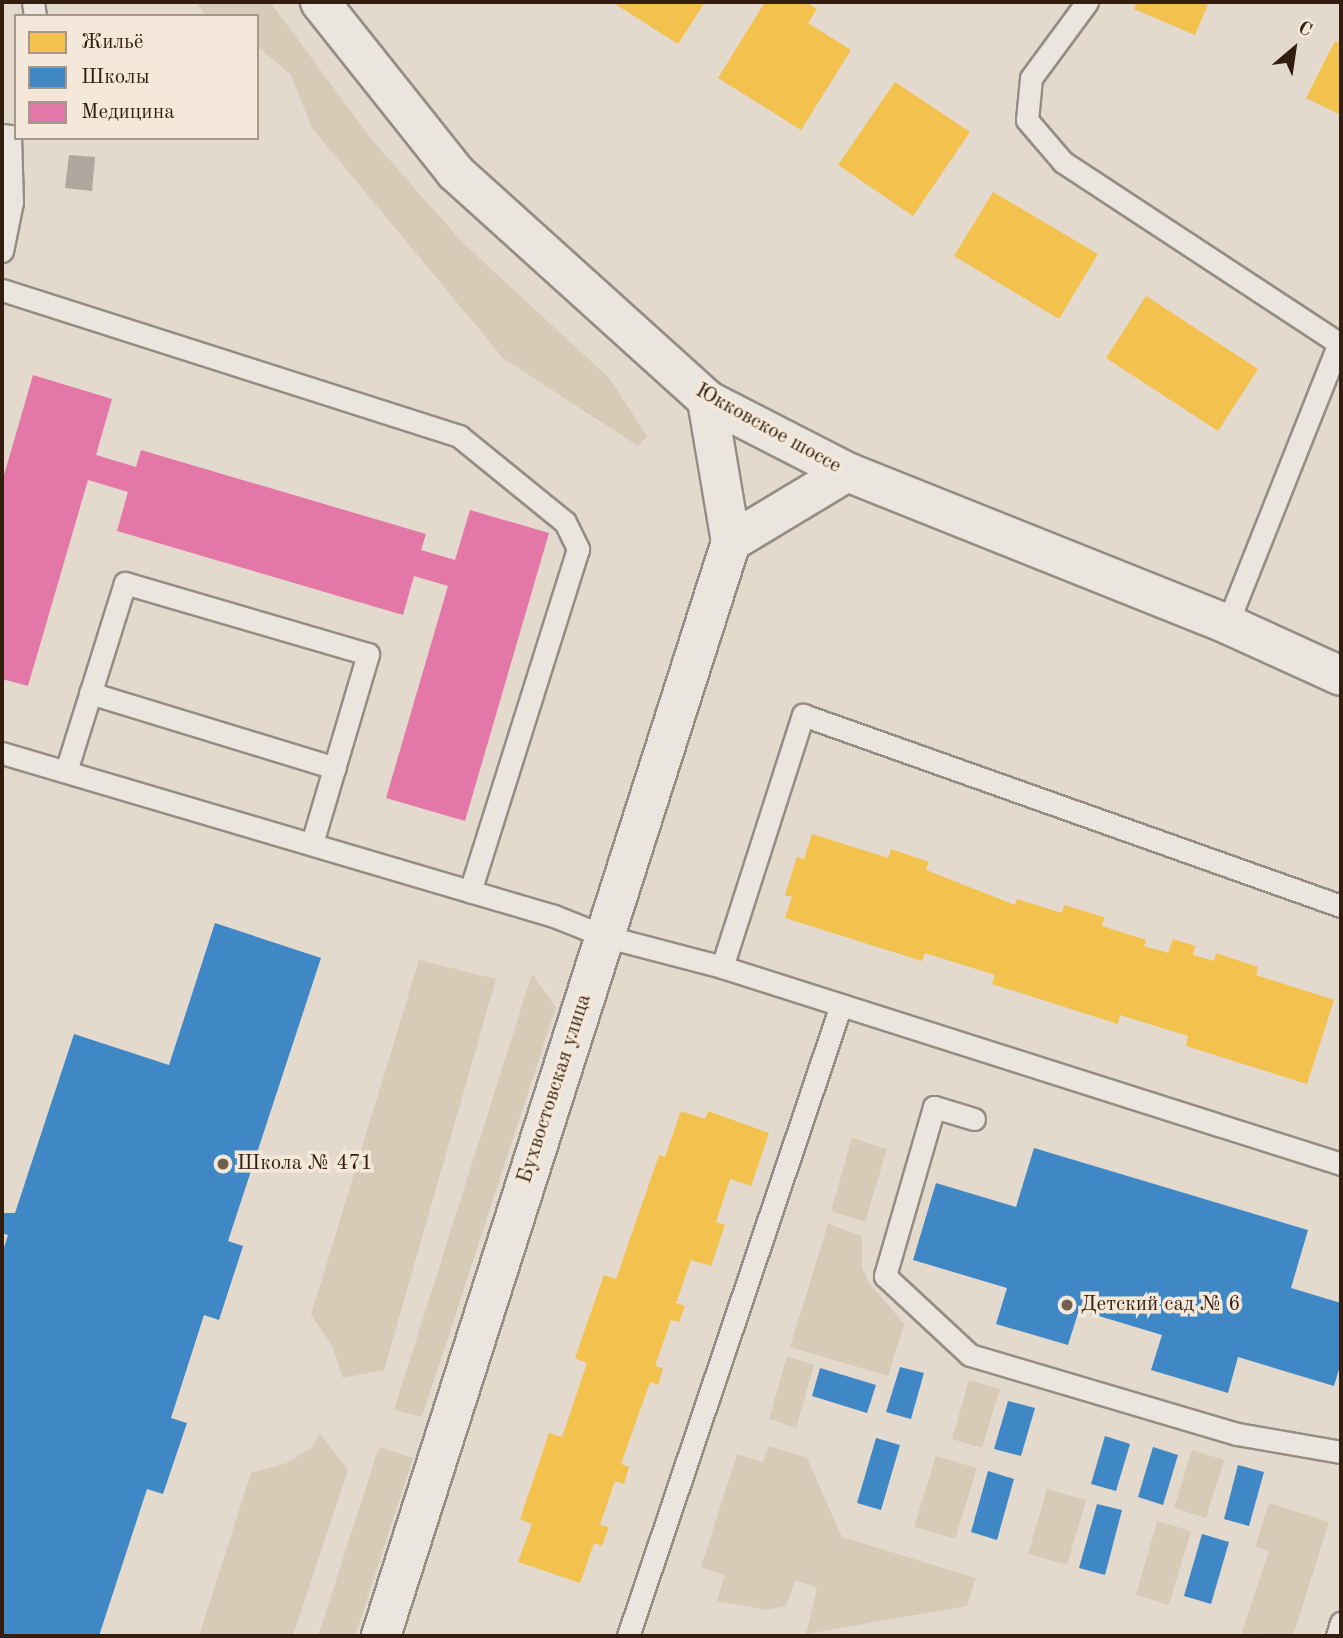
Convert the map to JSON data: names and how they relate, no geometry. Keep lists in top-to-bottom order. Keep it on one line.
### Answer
{"streets":{"street":["Юкковское шоссе","Бухвостовская улица"]},"crossings":[["Юкковское шоссе","Бухвостовская улица"]],"places":["Школа № 471","Детский сад № 6"],"legend":["Жильё","Школы","Медицина"],"north":"top right"}
